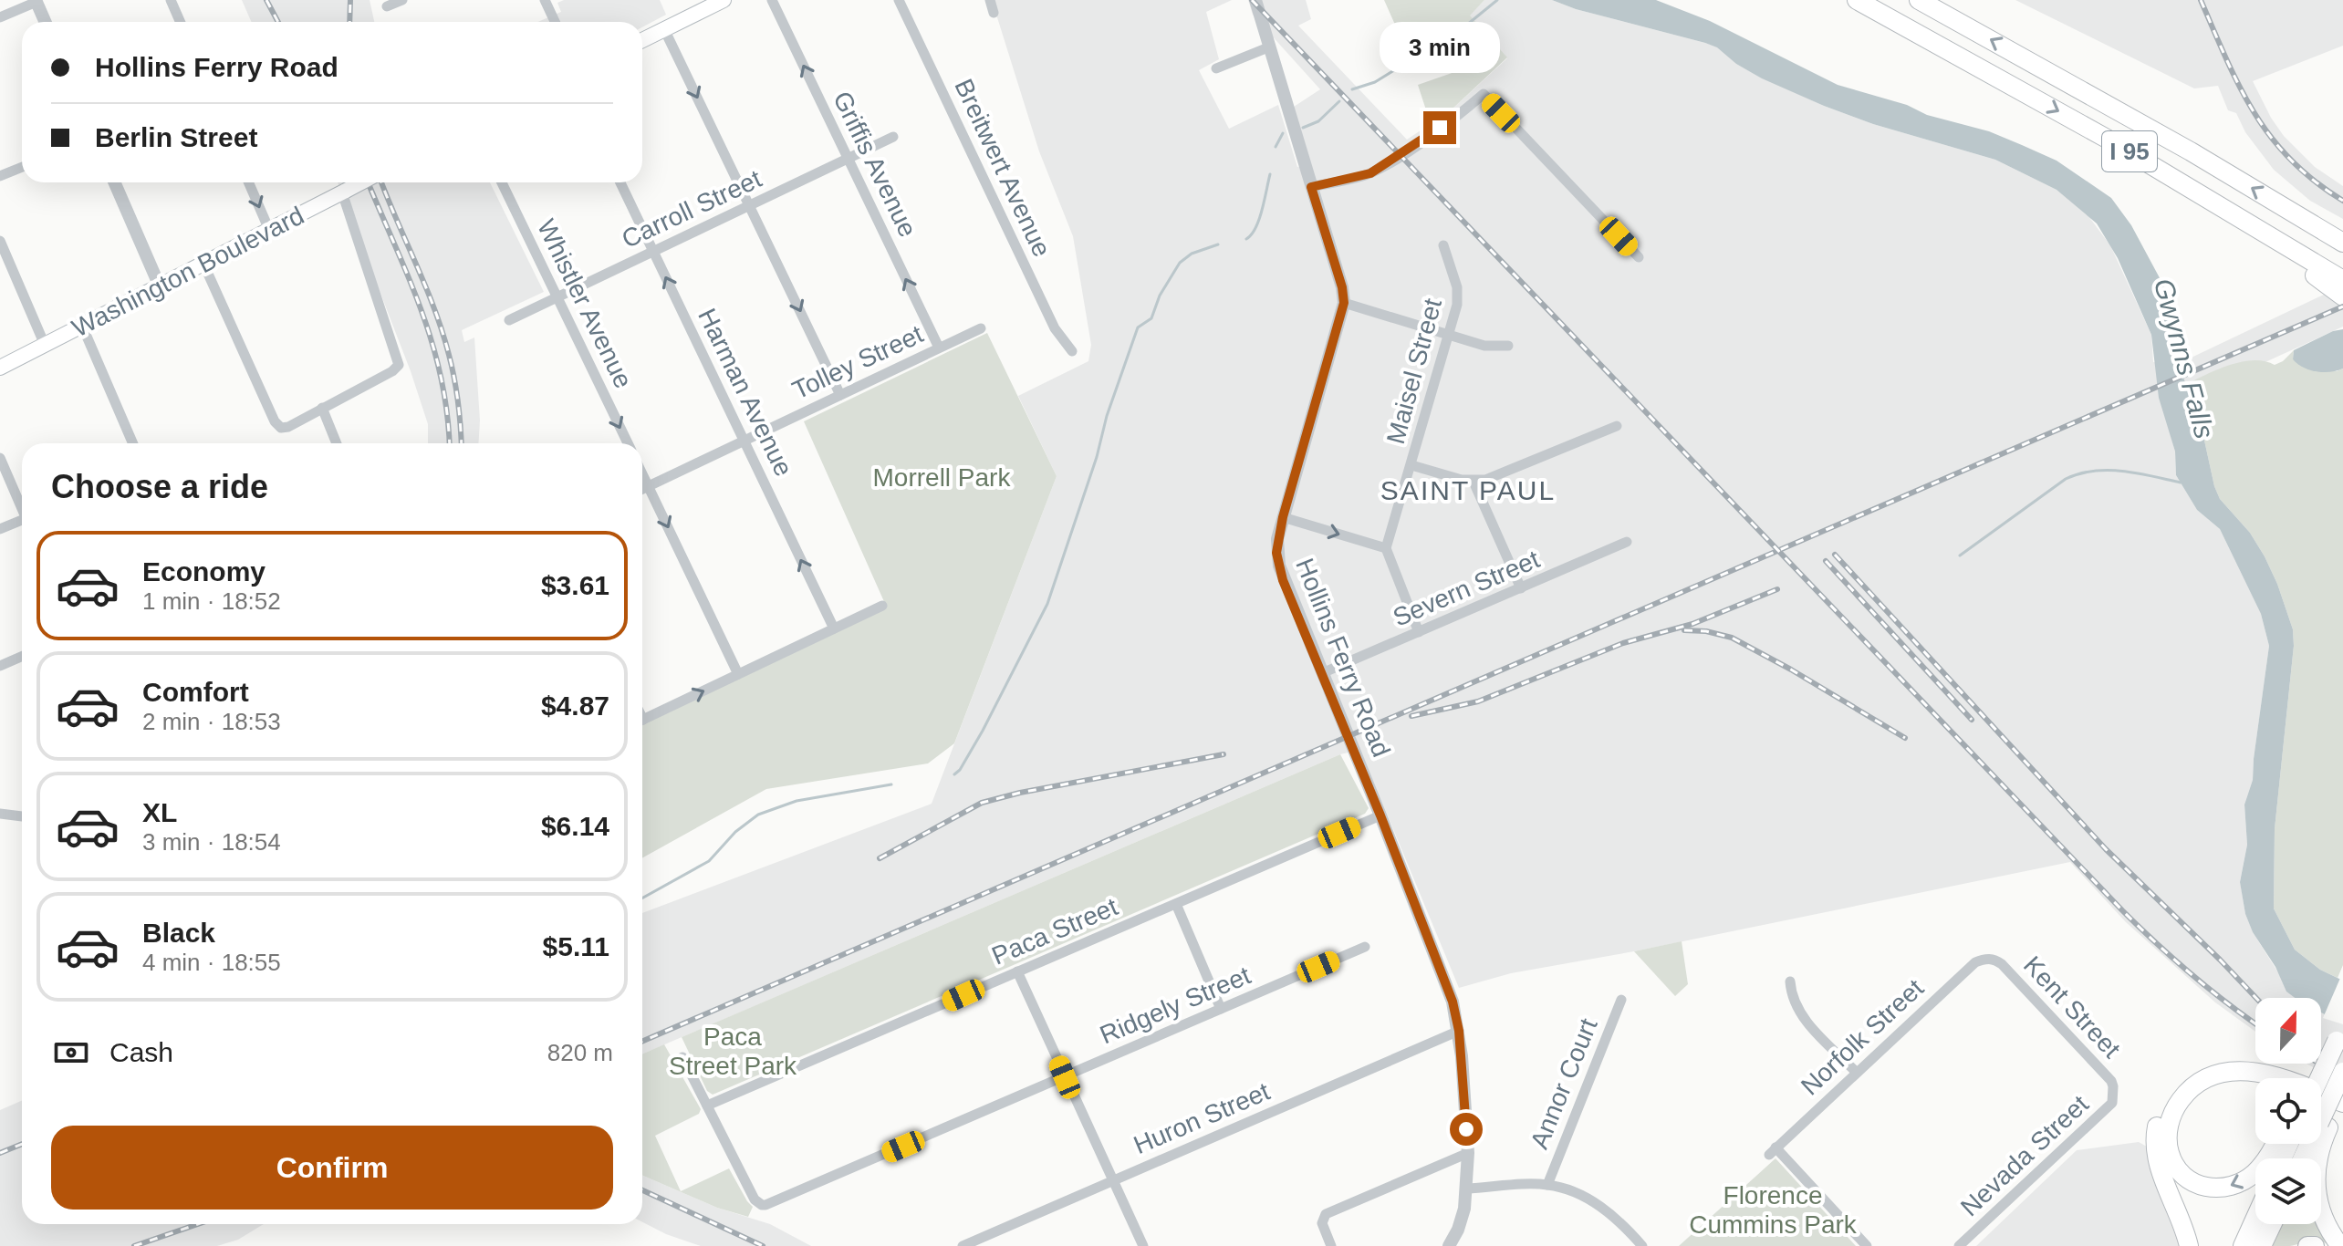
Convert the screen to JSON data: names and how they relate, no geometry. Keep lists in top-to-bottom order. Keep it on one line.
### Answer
{"streets":{"highway":["I 95"],"main road":["Washington Boulevard"],"street":["Griffis Avenue","Breitwert Avenue","Carroll Street","Whistler Avenue","Tolley Street","Maisel Street","Harman Avenue","Severn Street","Hollins Ferry Road","Paca Street","Ridgely Street","Kent Street","Norfolk Street","Annor Court","Huron Street","Nevada Street"]},"crossings":[["Griffis Avenue","Carroll Street"],["Griffis Avenue","Tolley Street"],["Carroll Street","Whistler Avenue"],["Carroll Street","Harman Avenue"],["Tolley Street","Harman Avenue"],["Severn Street","Hollins Ferry Road"],["Hollins Ferry Road","Paca Street"],["Hollins Ferry Road","Huron Street"],["Paca Street","Ridgely Street"],["Kent Street","Norfolk Street"],["Kent Street","Nevada Street"]],"one_way":["Griffis Avenue","Whistler Avenue","Harman Avenue"],"districts":["SAINT PAUL"],"water":["Gwynns Falls"],"parks":["Morrell Park","Paca Street Park","Florence Cummins Park"],"north":"top","page":{"bubble":"3 min","banner":["Hollins Ferry Road","Berlin Street"],"heading":"Choose a ride","list":[{"name":"Economy","note":"1 min · 18:52","value":"$3.61"},{"name":"Comfort","note":"2 min · 18:53","value":"$4.87"},{"name":"XL","note":"3 min · 18:54","value":"$6.14"},{"name":"Black","note":"4 min · 18:55","value":"$5.11"}],"pay":["Cash","820 m"],"buttons":"Confirm"}}
